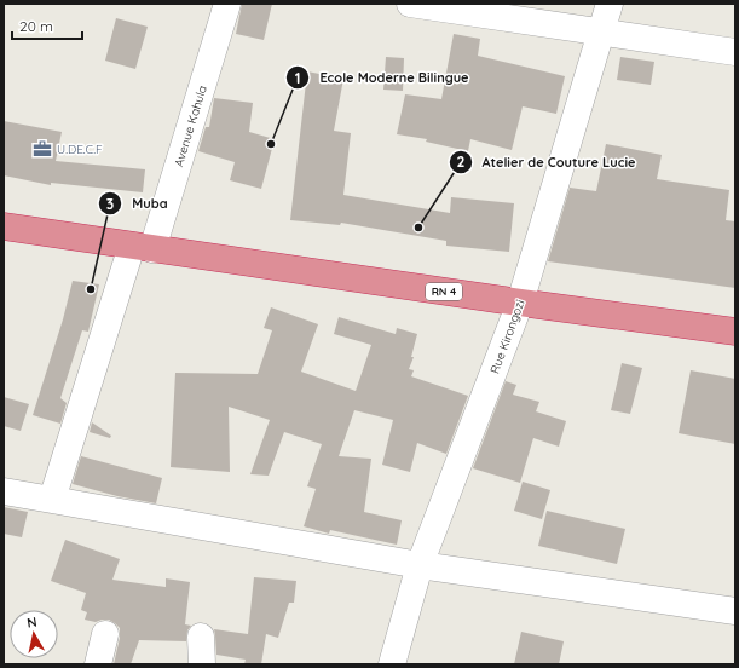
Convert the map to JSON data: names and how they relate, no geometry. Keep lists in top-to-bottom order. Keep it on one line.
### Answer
{"streets":{"highway":["RN 4"],"street":["Avenue Kahula","Rue Kirongozi"]},"crossings":[["Avenue Kahula","RN 4"],["RN 4","Rue Kirongozi"]],"places":{"other":["Ecole Moderne Bilingue","Atelier de Couture Lucie","Muba"],"office":["U.DE.C.F"]},"scale_bar":"20 m","north":"top"}
